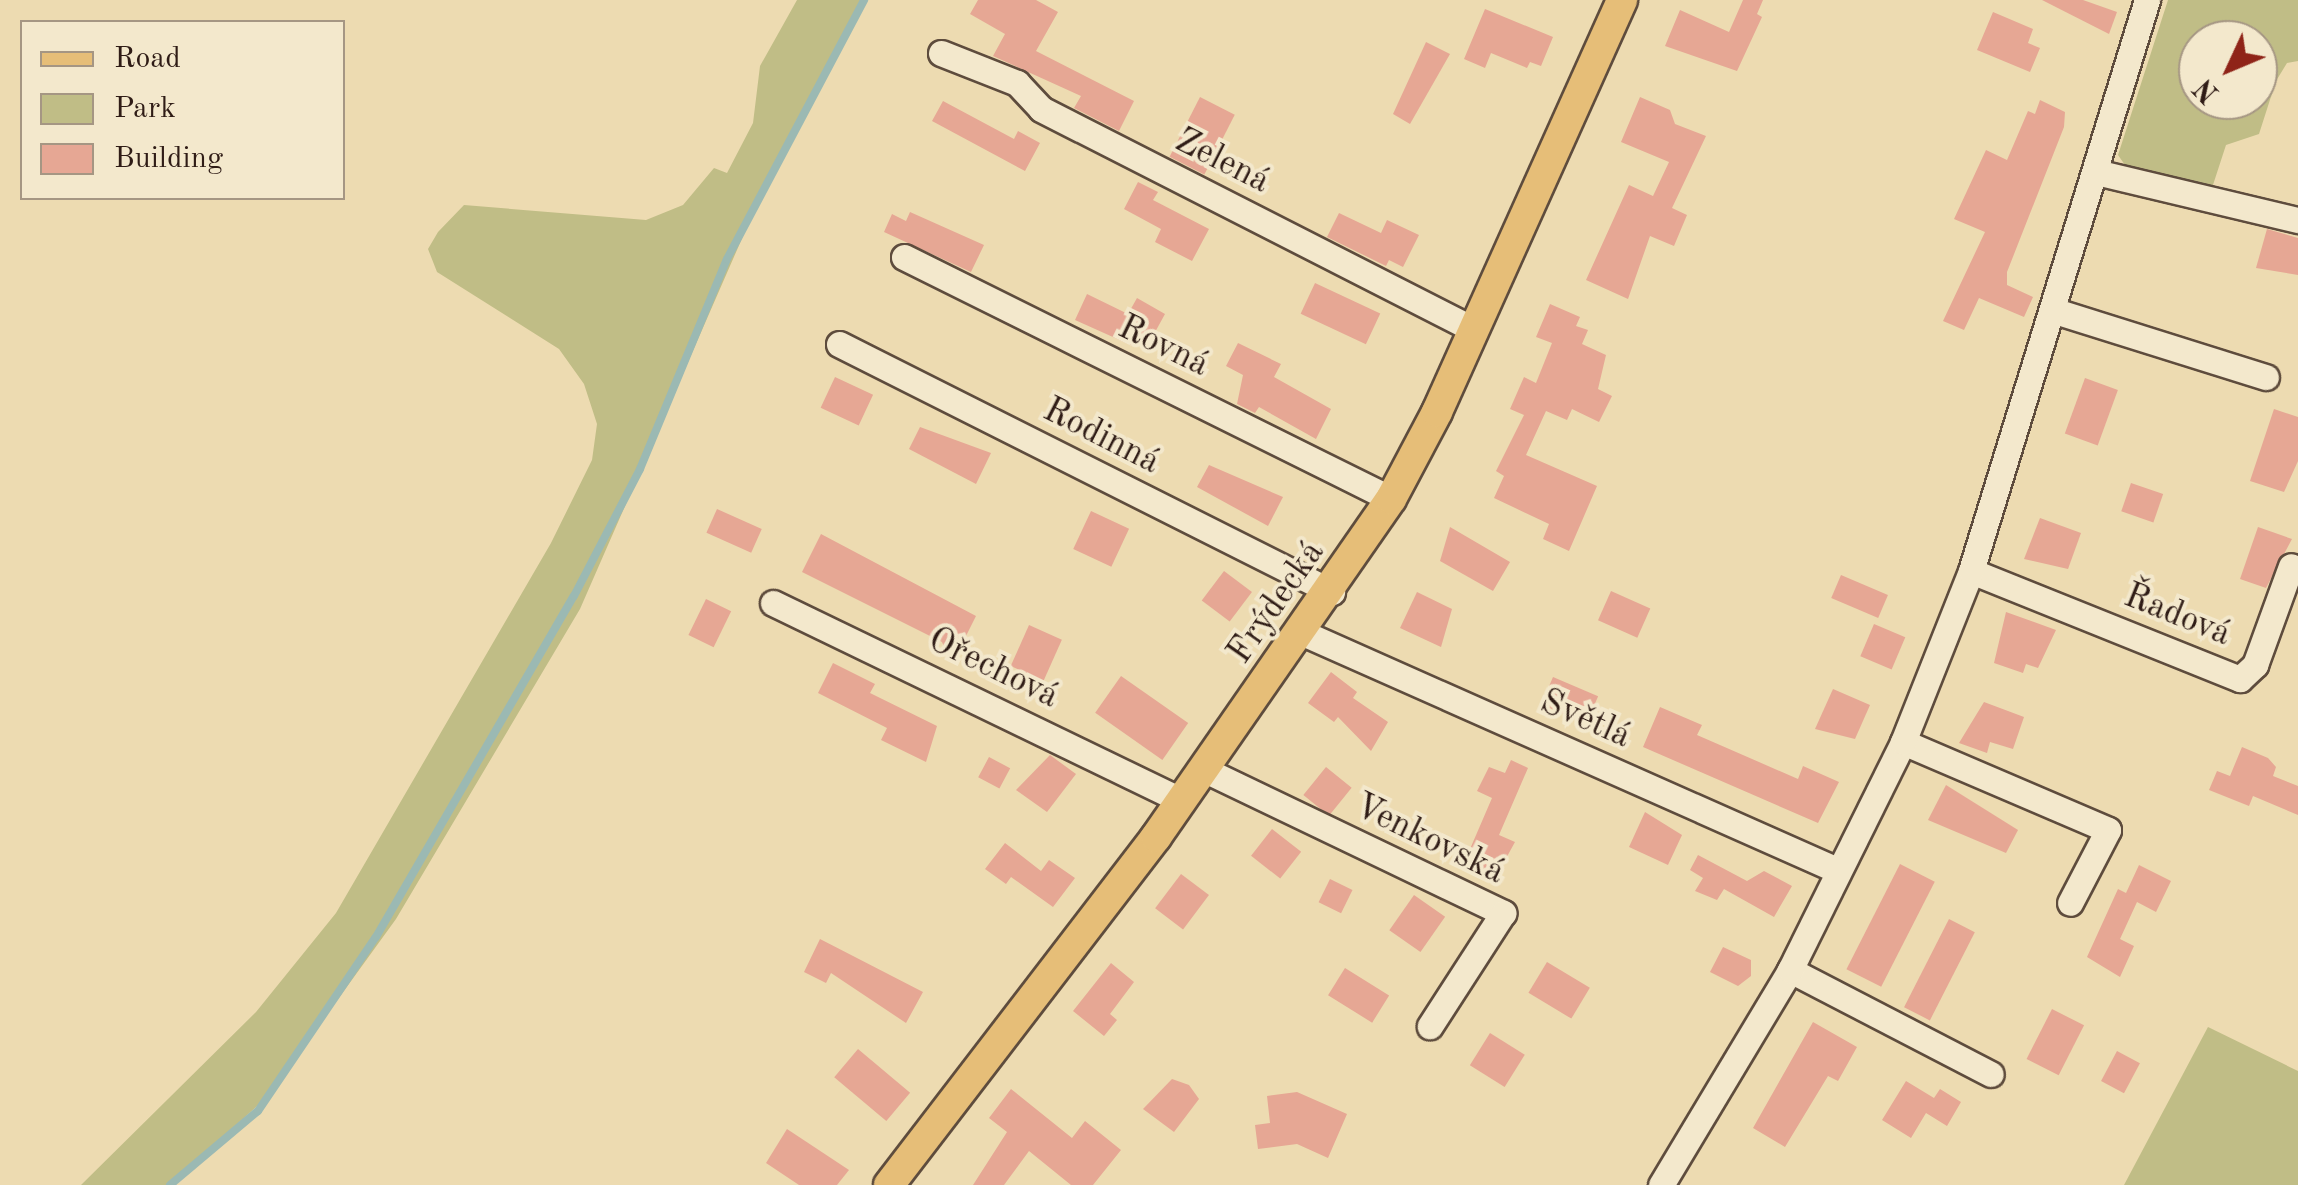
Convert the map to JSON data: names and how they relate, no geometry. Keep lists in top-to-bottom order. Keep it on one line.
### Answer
{"streets":{"main road":["Frýdecká"],"street":["Zelená","Rovná","Rodinná","Řadová","Ořechová","Světlá","Venkovská"]},"crossings":[["Zelená","Frýdecká"],["Rovná","Frýdecká"],["Rodinná","Frýdecká"],["Frýdecká","Ořechová"],["Frýdecká","Světlá"],["Frýdecká","Venkovská"]],"legend":["Road","Park","Building"],"north":"bottom left"}
